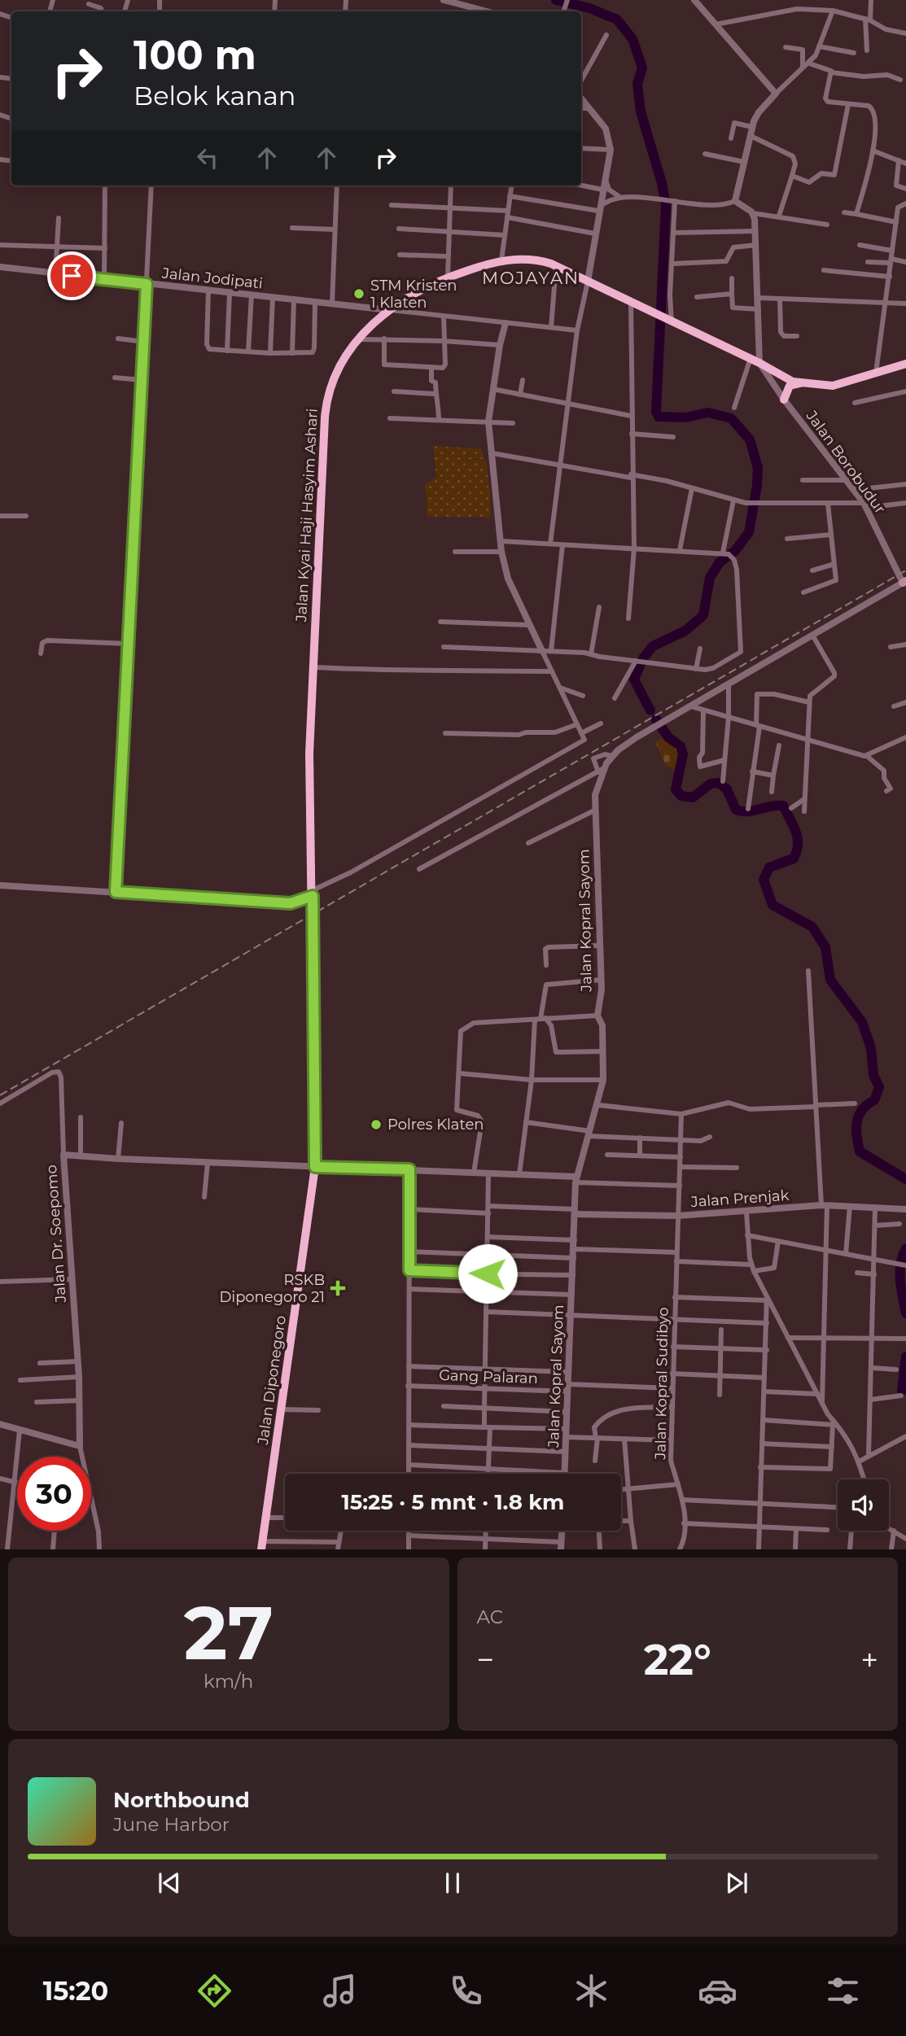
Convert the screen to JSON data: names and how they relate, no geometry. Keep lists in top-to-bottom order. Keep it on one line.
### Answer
{"streets":{"highway":["Jalan Kyai Haji Hasyim Ashari","Jalan Diponegoro"],"street":["Jalan Jodipati","Jalan Borobudur","Jalan Kopral Sayom","Jalan Prenjak","Jalan Dr. Soepomo","Gang Palaran","Jalan Kopral Sudibyo"]},"crossings":[["Jalan Jodipati","Jalan Kyai Haji Hasyim Ashari"],["Jalan Borobudur","Jalan Kyai Haji Hasyim Ashari"],["Jalan Borobudur","Jalan Kopral Sayom"],["Jalan Kyai Haji Hasyim Ashari","Jalan Diponegoro"],["Jalan Kopral Sayom","Jalan Prenjak"],["Jalan Kopral Sayom","Jalan Dr. Soepomo"],["Jalan Kopral Sayom","Gang Palaran"],["Jalan Prenjak","Jalan Kopral Sudibyo"],["Jalan Dr. Soepomo","Jalan Diponegoro"],["Gang Palaran","Jalan Kopral Sudibyo"]],"districts":["MOJAYAN"],"places":{"other":["STM Kristen 1 Klaten","Polres Klaten"],"health":["RSKB Diponegoro 21"]},"page":{"turn":["100 m","Belok kanan"],"limit":"30","trip":"15:25 · 5 mnt · 1.8 km","tile":[["27","km/h"],"AC"],"heat":["−","22°","+"],"song":["Northbound","June Harbor"],"tabs":"15:20"}}
